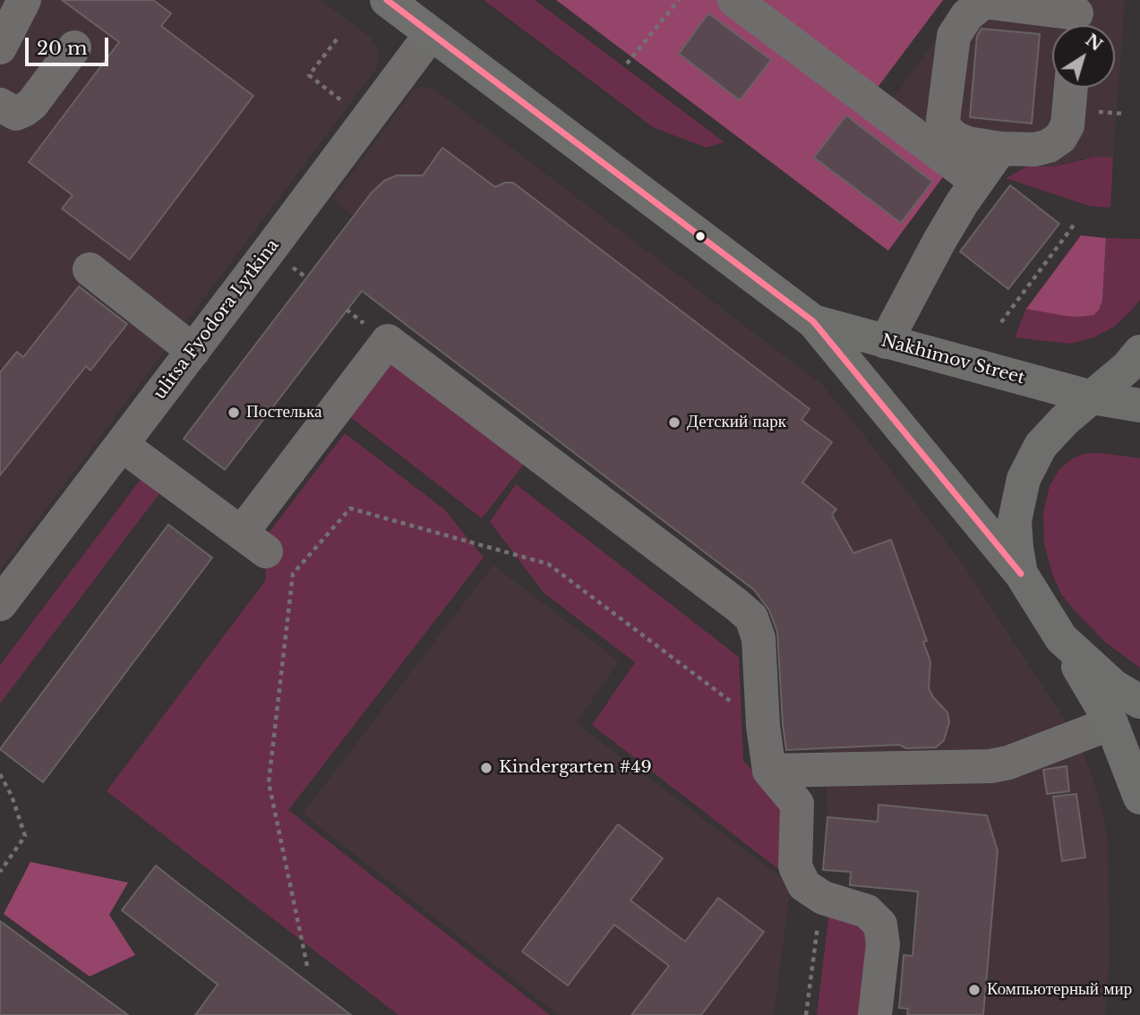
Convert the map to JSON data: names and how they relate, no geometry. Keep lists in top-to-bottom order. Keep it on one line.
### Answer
{"streets":{"main road":["Nakhimov Street"],"street":["ulitsa Fyodora Lytkina"]},"crossings":[["ulitsa Fyodora Lytkina","Nakhimov Street"]],"places":["Постелька","Детский парк","Kindergarten #49","Компьютерный мир"],"scale_bar":"20 m","north":"top right"}
